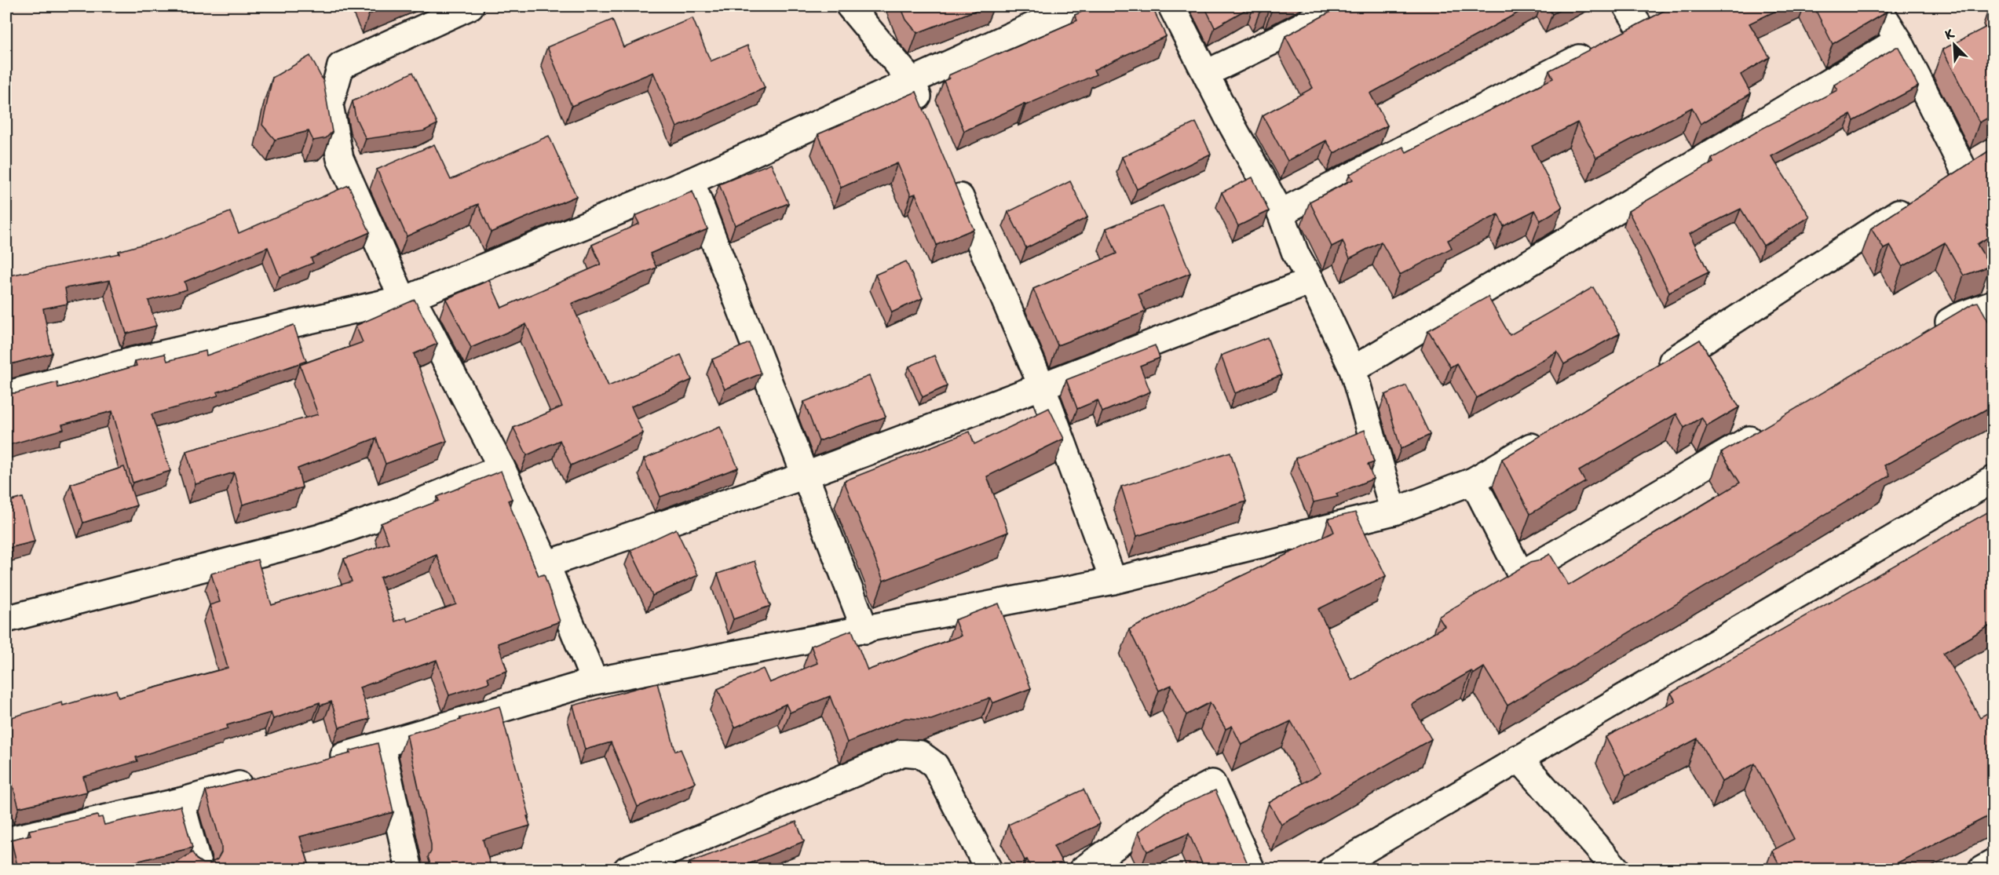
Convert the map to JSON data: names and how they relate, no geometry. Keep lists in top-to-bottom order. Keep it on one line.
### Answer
{"north":"top left"}
